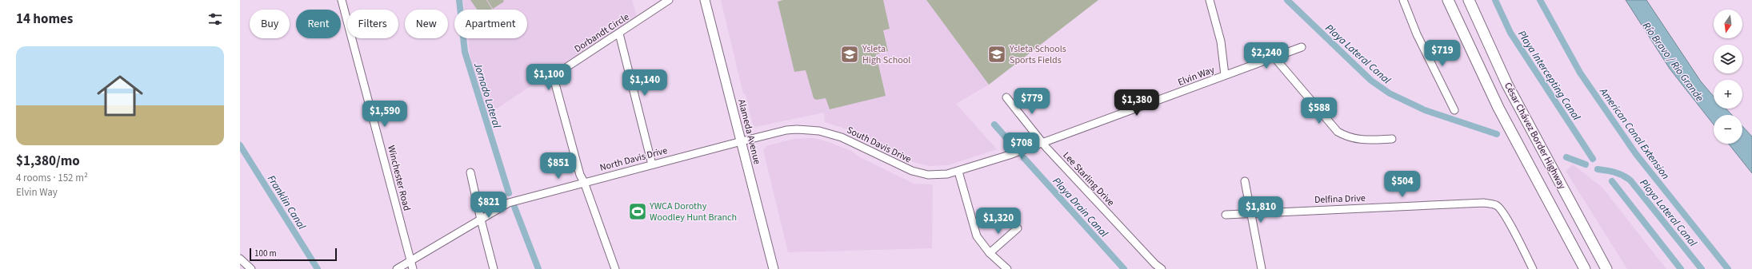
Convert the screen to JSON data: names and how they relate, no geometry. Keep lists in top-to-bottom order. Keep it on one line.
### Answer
{"streets":{"highway":["César Chávez Border Highway"],"main road":["Alameda Avenue"],"street":["Dorbandt Circle","Elvin Way","South Davis Drive","North Davis Drive","Winchester Road","Lee Starling Drive","Delfina Drive"]},"crossings":[["Dorbandt Circle","North Davis Drive"],["Elvin Way","South Davis Drive"],["Elvin Way","Lee Starling Drive"],["Alameda Avenue","South Davis Drive"],["Alameda Avenue","North Davis Drive"],["South Davis Drive","North Davis Drive"],["South Davis Drive","Lee Starling Drive"],["North Davis Drive","Winchester Road"]],"water":["Playa Lateral Canal","Río Bravo / Rio Grande","Playa Intercepting Canal","Jornado Lateral","American Canal Extension","Franklin Canal","Playa Drain Canal"],"places":{"school or university":["Ysleta High School","Ysleta Schools Sports Fields"],"sports":["YWCA Dorothy Woodley Hunt Branch"]},"scale_bar":"100 m","north":"bottom","page":{"heading":"14 homes","map_buttons":["+","−"],"chip":["Buy","Rent","Filters","New","Apartment"],"list":[{"name":"$1,380/mo","note":"4 rooms · 152 m² · Elvin Way"}],"price":["$719","$2,240","$1,100","$1,140","$779","$1,380","$588","$1,590","$708","$851","$504","$821","$1,810","$1,320"],"scale":"100 m"}}
